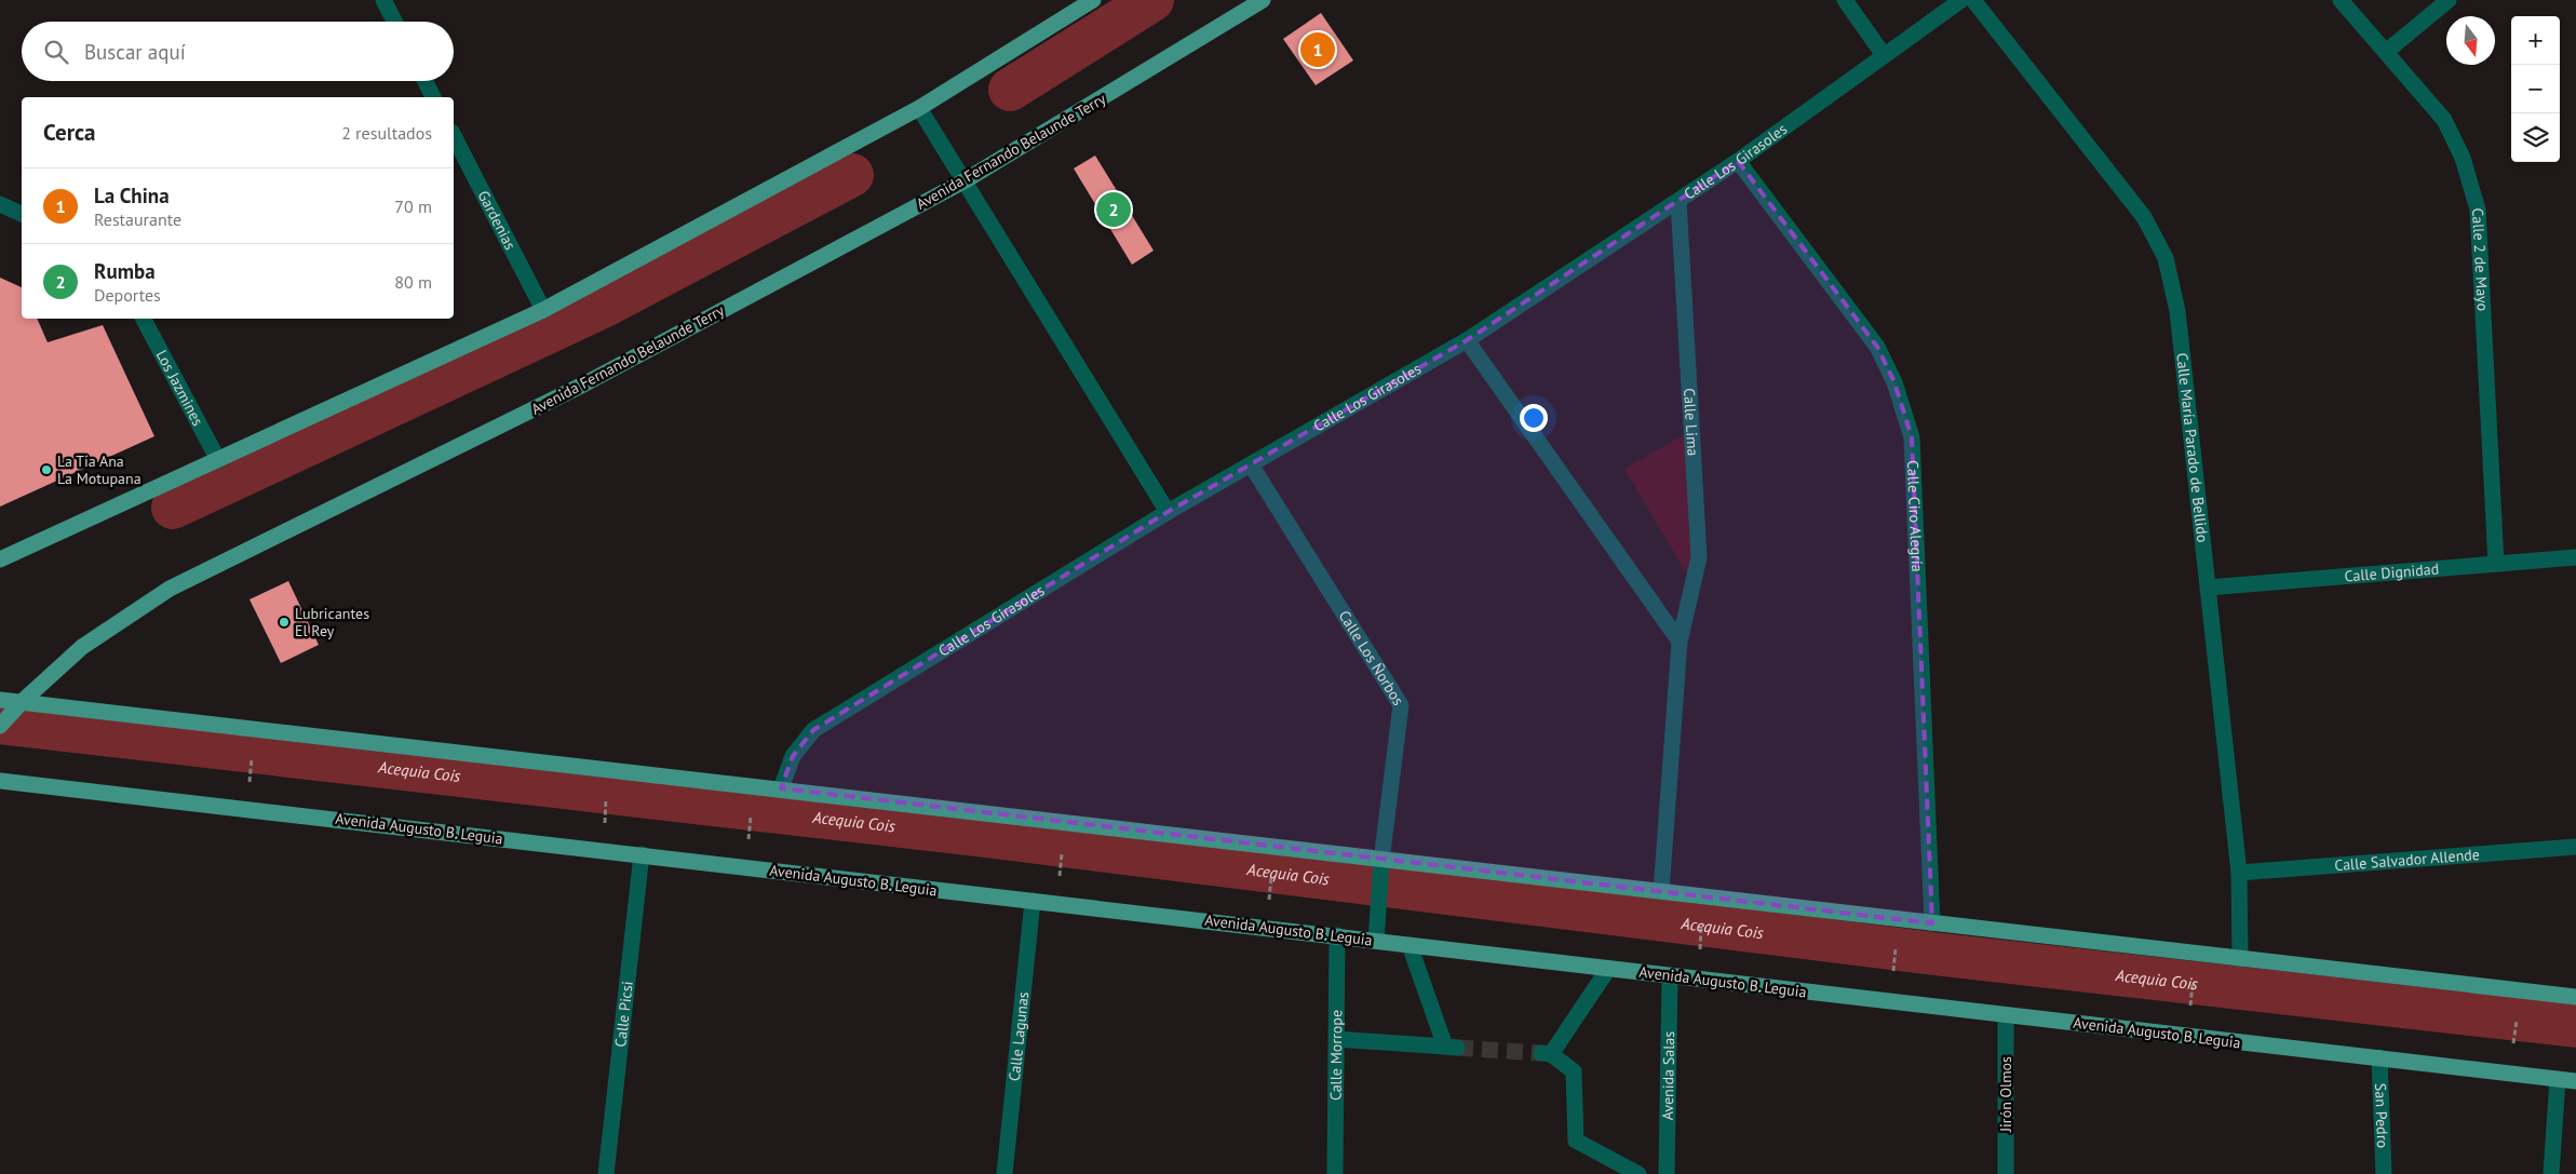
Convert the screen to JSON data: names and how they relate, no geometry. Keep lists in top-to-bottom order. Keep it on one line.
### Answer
{"streets":{"main road":["Avenida Fernando Belaunde Terry","Avenida Augusto B. Leguia"],"street":["Calle Los Girasoles","Gardenias","Calle 2 de Mayo","Los Jazmines","Calle Lima","Calle María Parado de Bellido","Calle Ciro Alegría","Calle Dignidad","Calle Los Ñorbos","Calle Salvador Allende","Calle Picsi","Calle Lagunas","Calle Morrope","Avenida Salas","Jirón Olmos","San Pedro"]},"crossings":[["Calle Los Girasoles","Calle Lima"],["Calle Los Girasoles","Calle Ciro Alegría"],["Calle Los Girasoles","Calle Los Ñorbos"],["Calle 2 de Mayo","Calle Dignidad"],["Calle María Parado de Bellido","Calle Dignidad"],["Calle María Parado de Bellido","Calle Salvador Allende"],["Calle Los Ñorbos","Avenida Augusto B. Leguia"],["Avenida Augusto B. Leguia","Calle Picsi"],["Avenida Augusto B. Leguia","Calle Lagunas"],["Avenida Augusto B. Leguia","Calle Morrope"],["Avenida Augusto B. Leguia","Avenida Salas"],["Avenida Augusto B. Leguia","Jirón Olmos"],["Avenida Augusto B. Leguia","San Pedro"]],"water":["Acequia Cois"],"places":["La Tia Ana La Motupana","Lubricantes El Rey"],"north":"bottom","page":{"map_buttons":["+","−"],"search":"Buscar aquí","pins":["1","2"],"heading":["Cerca","2 resultados"],"list":[{"mark":"1","name":"La China","note":"Restaurante","value":"70 m"},{"mark":"2","name":"Rumba","note":"Deportes","value":"80 m"}]}}
